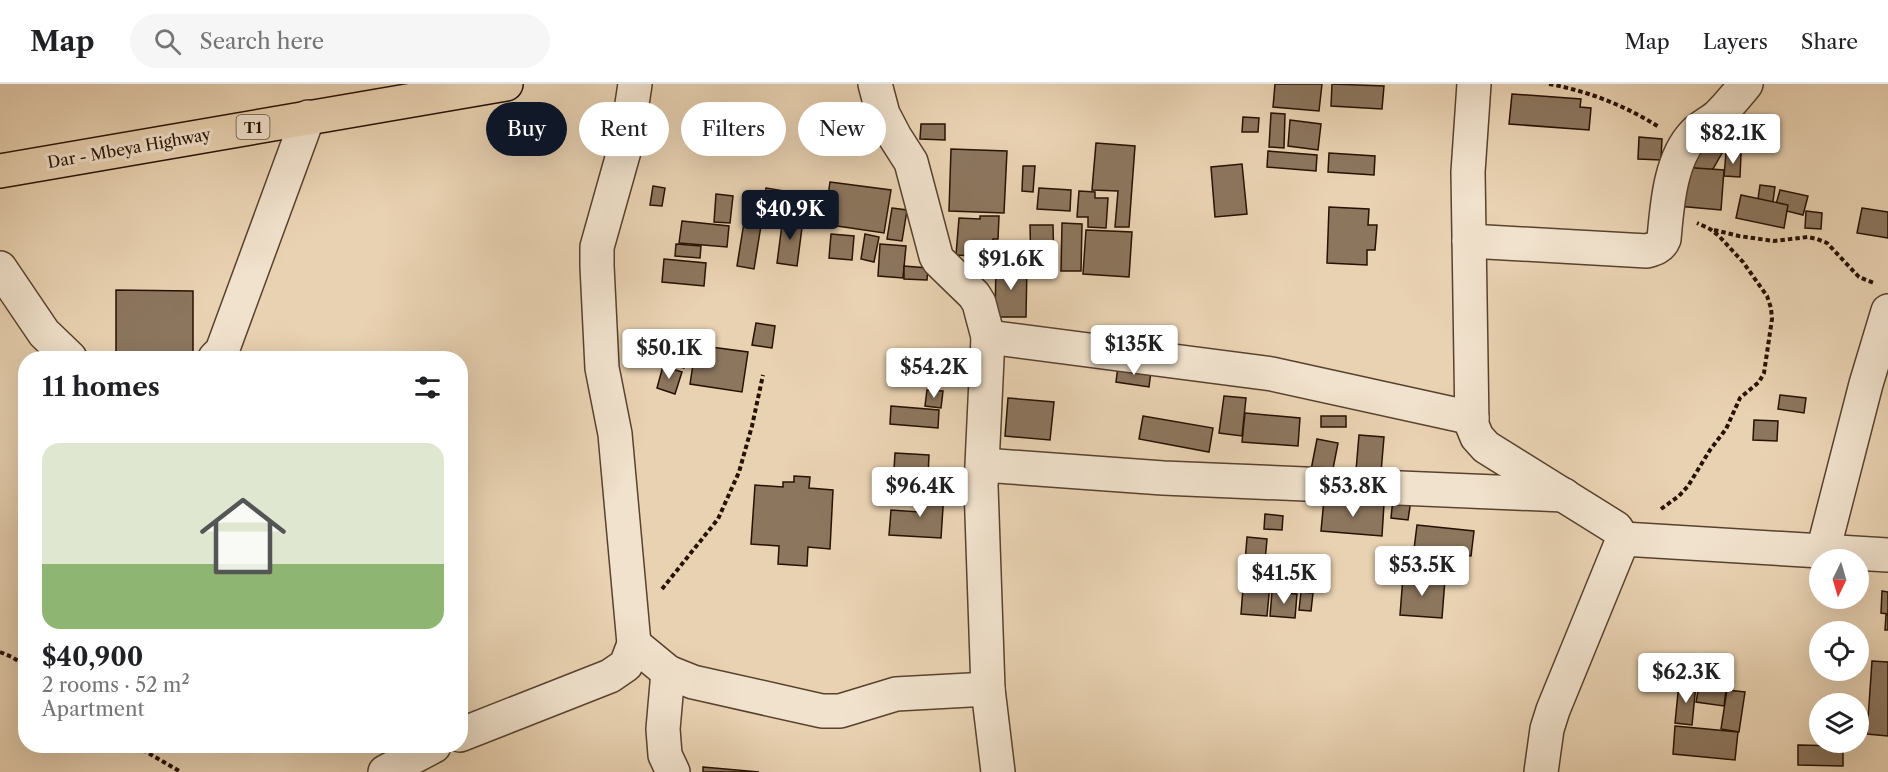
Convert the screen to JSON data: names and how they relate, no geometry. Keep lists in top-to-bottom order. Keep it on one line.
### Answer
{"streets":{"highway":["T1","Dar - Mbeya Highway"]},"north":"bottom","page":{"header":"Map","search":"Search here","nav":["Map","Layers","Share"],"chip":["Buy","Rent","Filters","New"],"price":["$82.1K","$40.9K","$91.6K","$135K","$50.1K","$54.2K","$96.4K","$53.8K","$53.5K","$41.5K","$62.3K"],"heading":"11 homes","list":[{"name":"$40,900","note":"2 rooms · 52 m² · Apartment"}]}}
